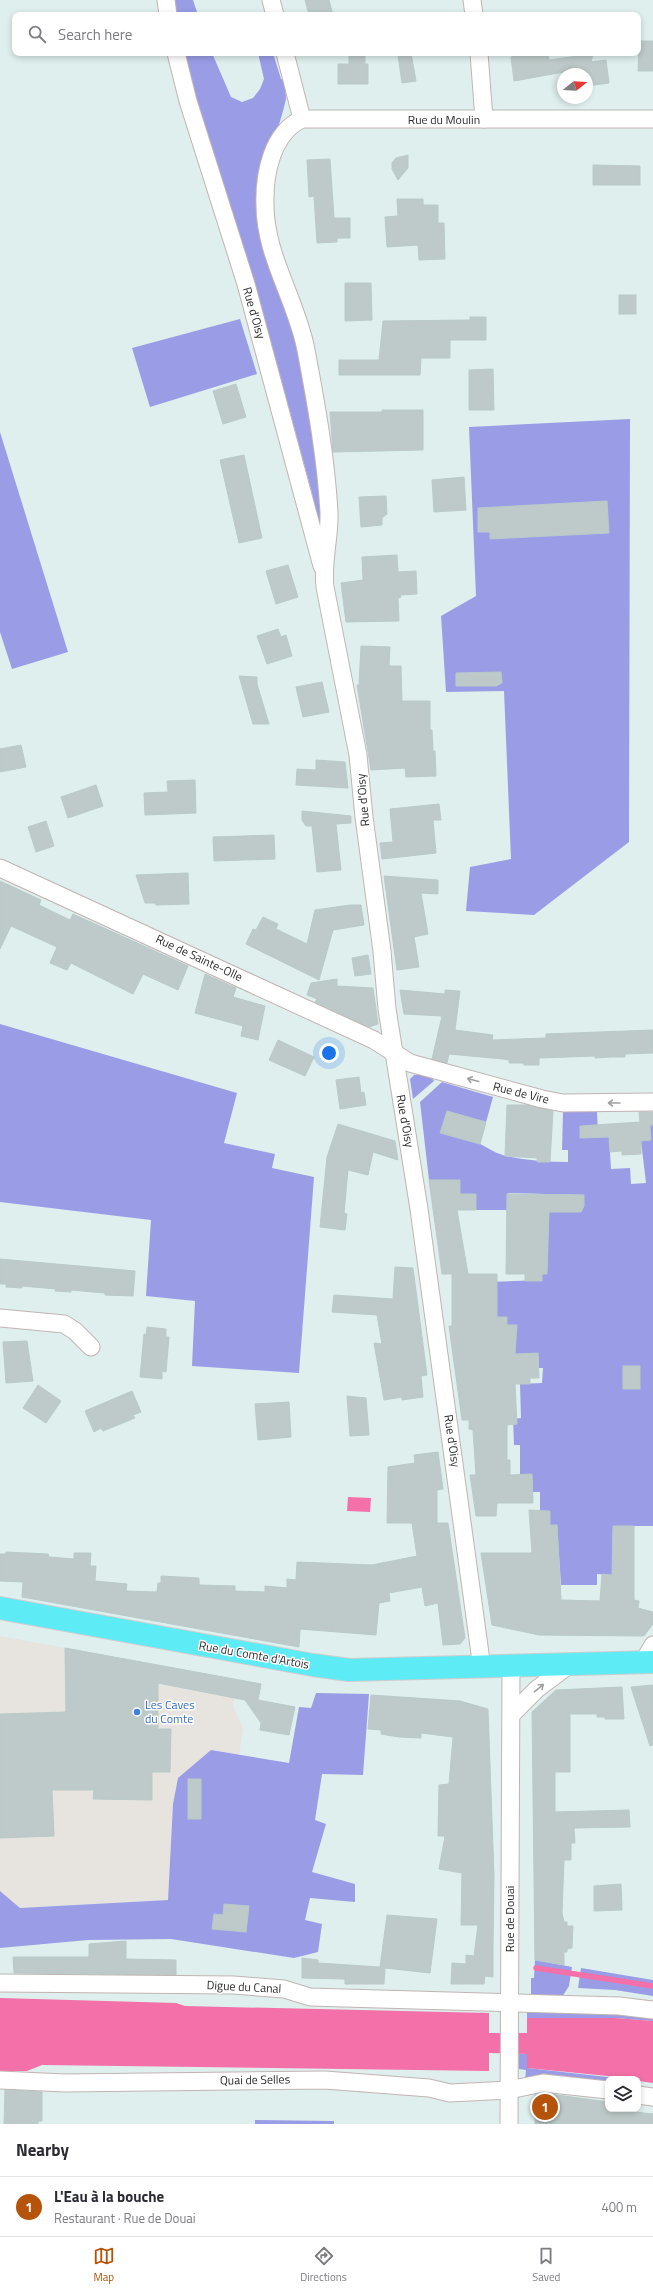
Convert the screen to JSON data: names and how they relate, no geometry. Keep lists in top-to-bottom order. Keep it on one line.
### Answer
{"streets":{"main road":["Rue du Comte d'Artois"],"street":["Rue du Moulin","Rue d'Oisy","Rue de Sainte-Olle","Rue de Vire","Rue de Douai","Digue du Canal","Quai de Selles"]},"crossings":[["Rue du Moulin","Rue d'Oisy"],["Rue d'Oisy","Rue de Sainte-Olle"],["Rue d'Oisy","Rue de Vire"],["Rue d'Oisy","Rue du Comte d'Artois"],["Rue de Sainte-Olle","Rue de Vire"],["Rue du Comte d'Artois","Rue de Douai"],["Rue de Douai","Digue du Canal"],["Rue de Douai","Quai de Selles"]],"one_way":["Rue de Vire"],"places":["Les Caves du Comte"],"north":"right","page":{"search":"Search here","pins":"1","heading":"Nearby","list":[{"mark":"1","name":"L'Eau à la bouche","note":"Restaurant · Rue de Douai","value":"400 m"}],"nav":["Map","Directions","Saved"]}}
